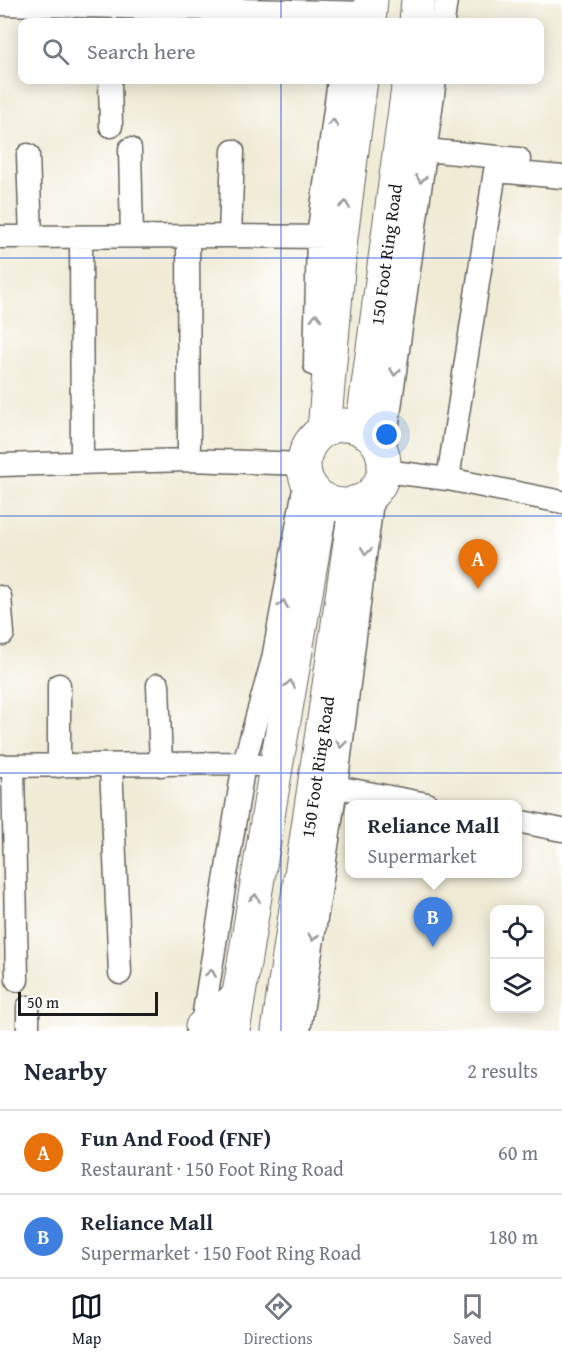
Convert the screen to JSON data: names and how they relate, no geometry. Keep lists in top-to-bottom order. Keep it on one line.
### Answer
{"streets":{"highway":["150 Foot Ring Road"]},"scale_bar":"50 m","page":{"search":"Search here","pins":["A","B"],"popup":["Reliance Mall","Supermarket"],"scale":"50 m","heading":["Nearby","2 results"],"list":[{"mark":"A","name":"Fun And Food (FNF)","note":"Restaurant · 150 Foot Ring Road","value":"60 m"},{"mark":"B","name":"Reliance Mall","note":"Supermarket · 150 Foot Ring Road","value":"180 m"}],"nav":["Map","Directions","Saved"]}}
